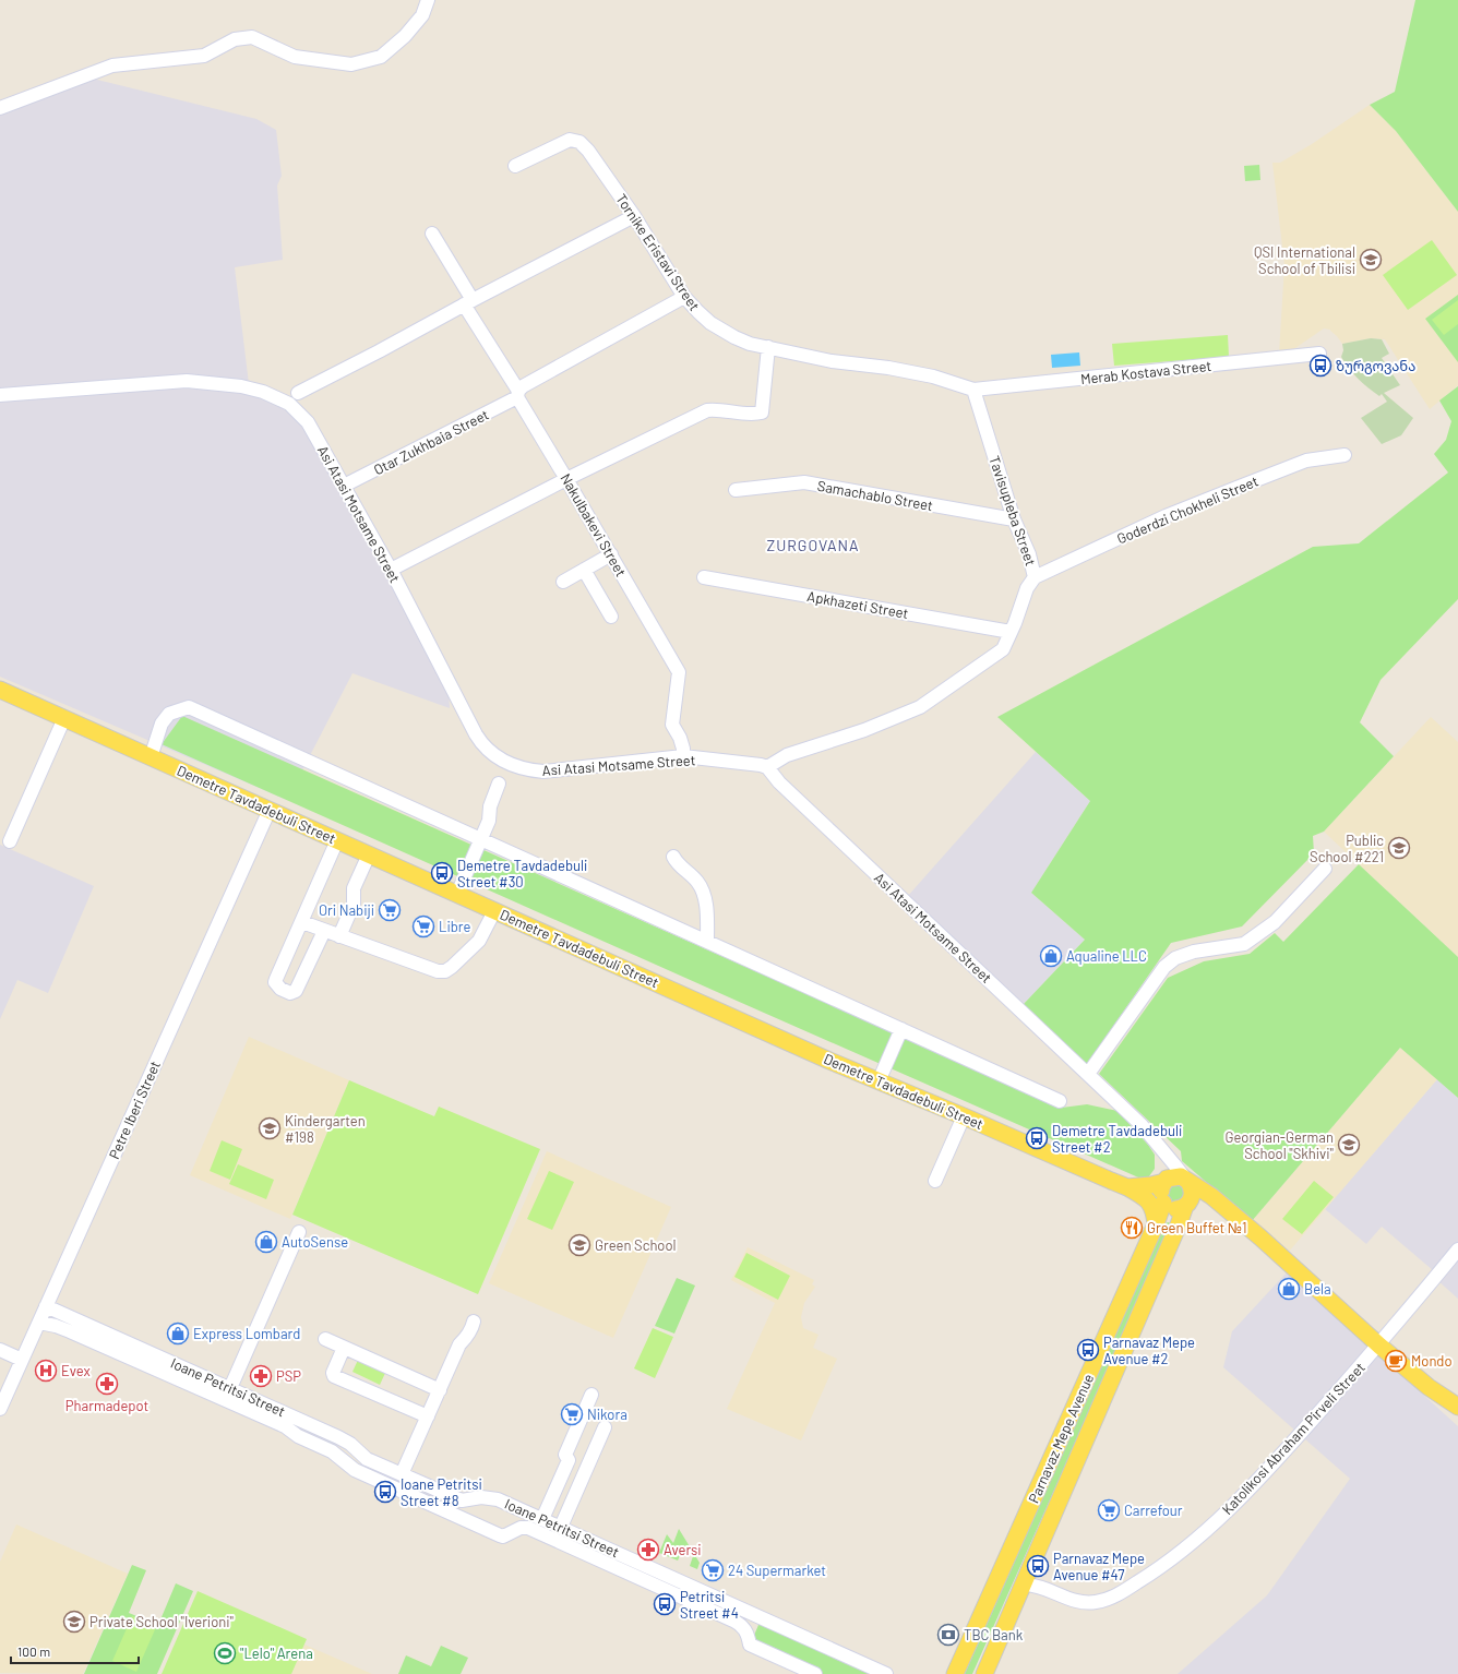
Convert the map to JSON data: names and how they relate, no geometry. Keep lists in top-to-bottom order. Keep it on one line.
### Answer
{"streets":{"main road":["Demetre Tavdadebuli Street","Parnavaz Mepe Avenue"],"street":["Tornike Eristavi Street","Merab Kostava Street","Otar Zukhbaia Street","Samachablo Street","Goderdzi Chokheli Street","Tavisupleba Street","Asi Atasi Motsame Street","Nakulbakevi Street","Apkhazeti Street","Petre Iberi Street","Ioane Petritsi Street","Katolikosi Abraham Pirveli Street"]},"crossings":[["Tornike Eristavi Street","Merab Kostava Street"],["Tornike Eristavi Street","Otar Zukhbaia Street"],["Tornike Eristavi Street","Tavisupleba Street"],["Merab Kostava Street","Tavisupleba Street"],["Otar Zukhbaia Street","Asi Atasi Motsame Street"],["Otar Zukhbaia Street","Nakulbakevi Street"],["Samachablo Street","Tavisupleba Street"],["Goderdzi Chokheli Street","Tavisupleba Street"],["Tavisupleba Street","Asi Atasi Motsame Street"],["Tavisupleba Street","Apkhazeti Street"],["Asi Atasi Motsame Street","Nakulbakevi Street"],["Asi Atasi Motsame Street","Demetre Tavdadebuli Street"],["Asi Atasi Motsame Street","Parnavaz Mepe Avenue"],["Demetre Tavdadebuli Street","Petre Iberi Street"],["Demetre Tavdadebuli Street","Parnavaz Mepe Avenue"],["Petre Iberi Street","Ioane Petritsi Street"],["Parnavaz Mepe Avenue","Katolikosi Abraham Pirveli Street"]],"districts":["ZURGOVANA"],"places":{"school or university":["QSI International School of Tbilisi","Public School #221","Kindergarten #198","Georgian-German School \"Skhivi\"","Green School","Private School \"Iverioni\""],"bus stop":["ზურგოვანა","Demetre Tavdadebuli Street #30","Demetre Tavdadebuli Street #2","Parnavaz Mepe Avenue #2","Ioane Petritsi Street #8","Parnavaz Mepe Avenue #47","Petritsi Street #4"],"supermarket":["Ori Nabiji","Libre","Nikora","Carrefour","24 Supermarket"],"shop":["Aqualine LLC","AutoSense","Bela","Express Lombard"],"restaurant":["Green Buffet №1"],"cafe":["Mondo"],"hospital":["Evex"],"pharmacy":["PSP","Pharmadepot","Aversi"],"bank":["TBC Bank"],"sports":["\"Lelo\" Arena"]},"scale_bar":"100 m"}
